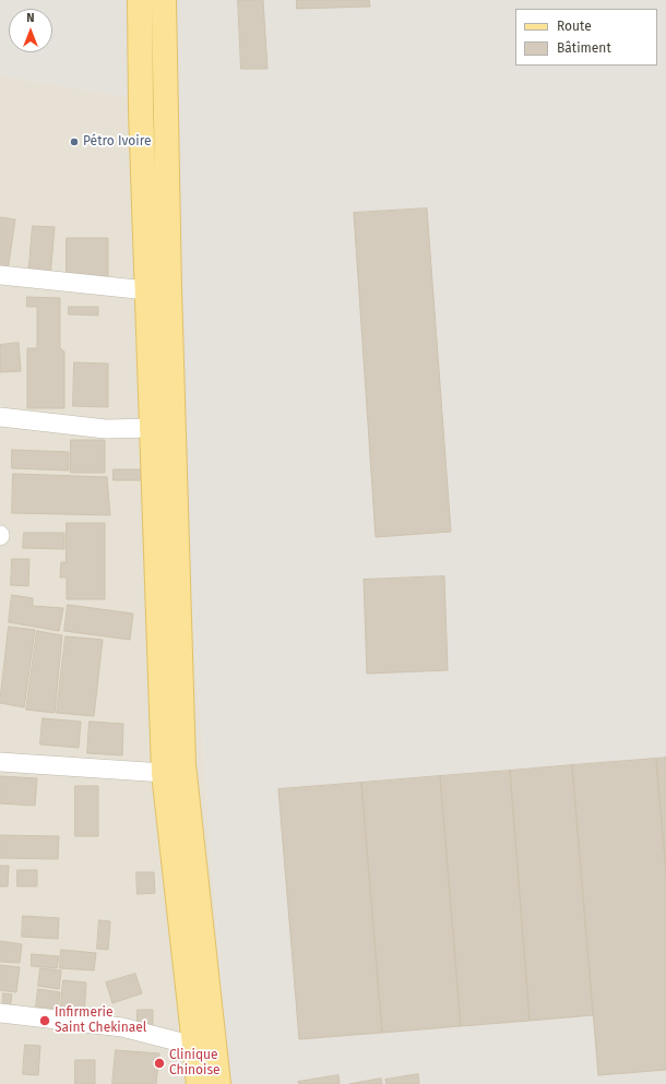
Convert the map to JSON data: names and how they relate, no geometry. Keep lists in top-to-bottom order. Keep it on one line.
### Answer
{"places":["Pétro Ivoire","Infirmerie Saint Chekinael","Clinique Chinoise"],"legend":["Route","Bâtiment"],"north":"top"}
